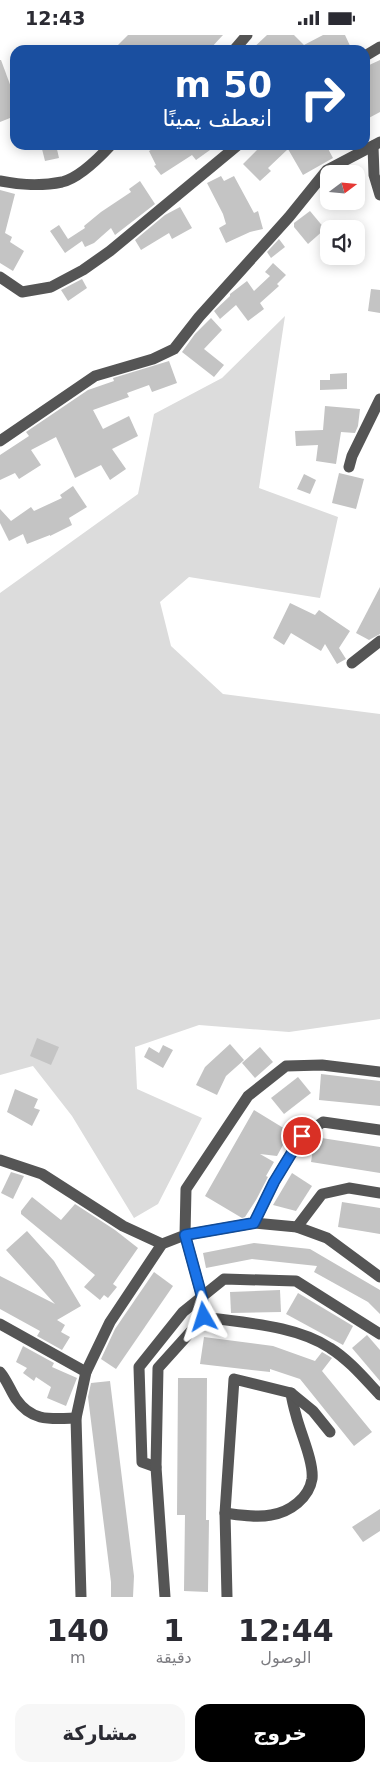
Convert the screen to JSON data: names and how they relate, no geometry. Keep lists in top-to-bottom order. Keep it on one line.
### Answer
{"north":"right","page":{"status":"12:43","turn":["50 m","انعطف يمينًا"],"eta":["12:44","الوصول","1","دقيقة","140","m"],"buttons":["خروج","مشاركة"]}}
